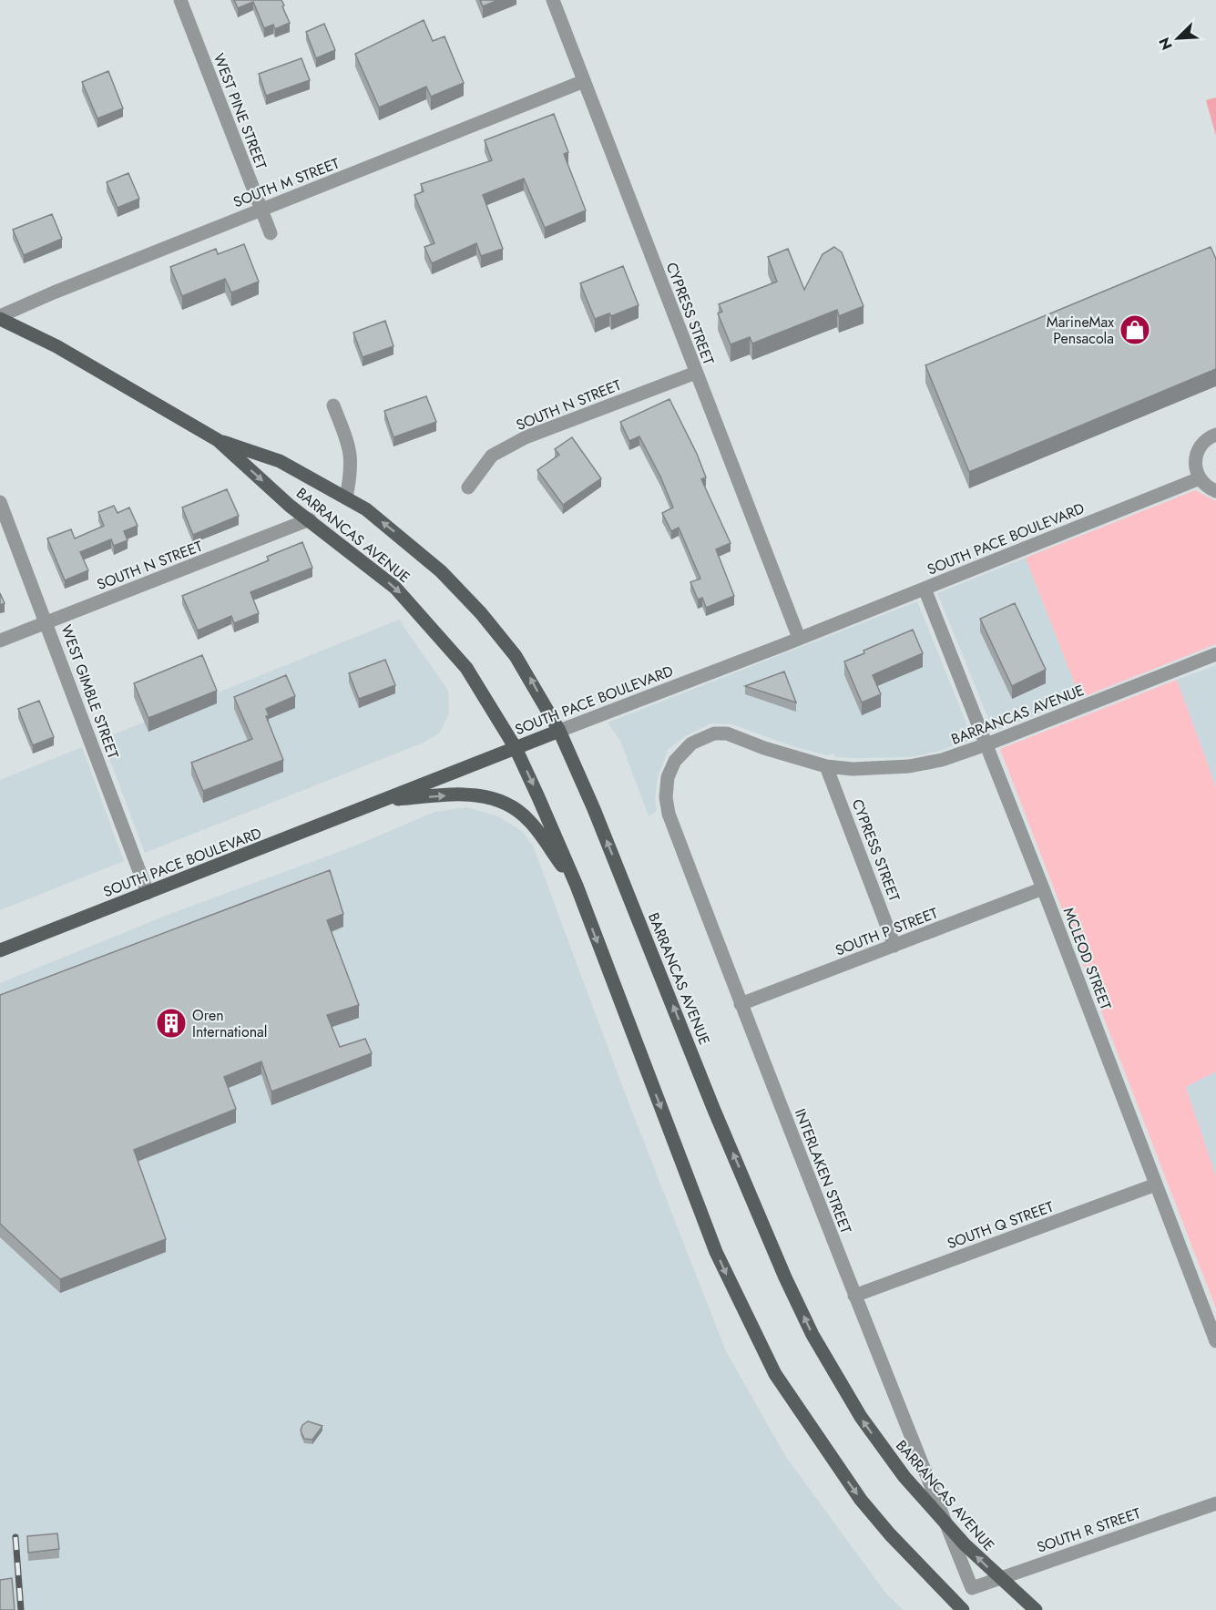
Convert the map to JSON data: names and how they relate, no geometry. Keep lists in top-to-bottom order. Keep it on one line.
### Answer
{"streets":{"main road":["BARRANCAS AVENUE","SOUTH PACE BOULEVARD"],"street":["WEST PINE STREET","SOUTH M STREET","CYPRESS STREET","SOUTH N STREET","WEST GIMBLE STREET","SOUTH P STREET","MCLEOD STREET","INTERLAKEN STREET","SOUTH Q STREET","SOUTH R STREET"]},"crossings":[["WEST PINE STREET","SOUTH M STREET"],["SOUTH M STREET","CYPRESS STREET"],["SOUTH M STREET","BARRANCAS AVENUE"],["CYPRESS STREET","SOUTH N STREET"],["CYPRESS STREET","BARRANCAS AVENUE"],["CYPRESS STREET","SOUTH PACE BOULEVARD"],["CYPRESS STREET","SOUTH P STREET"],["SOUTH N STREET","BARRANCAS AVENUE"],["SOUTH N STREET","WEST GIMBLE STREET"],["BARRANCAS AVENUE","SOUTH PACE BOULEVARD"],["BARRANCAS AVENUE","MCLEOD STREET"],["BARRANCAS AVENUE","INTERLAKEN STREET"],["SOUTH PACE BOULEVARD","WEST GIMBLE STREET"],["SOUTH PACE BOULEVARD","MCLEOD STREET"],["SOUTH P STREET","MCLEOD STREET"],["SOUTH P STREET","INTERLAKEN STREET"],["MCLEOD STREET","SOUTH Q STREET"],["INTERLAKEN STREET","SOUTH Q STREET"],["INTERLAKEN STREET","SOUTH R STREET"]],"places":{"shop":["MarineMax Pensacola"],"building":["Oren International"]},"north":"bottom left"}
